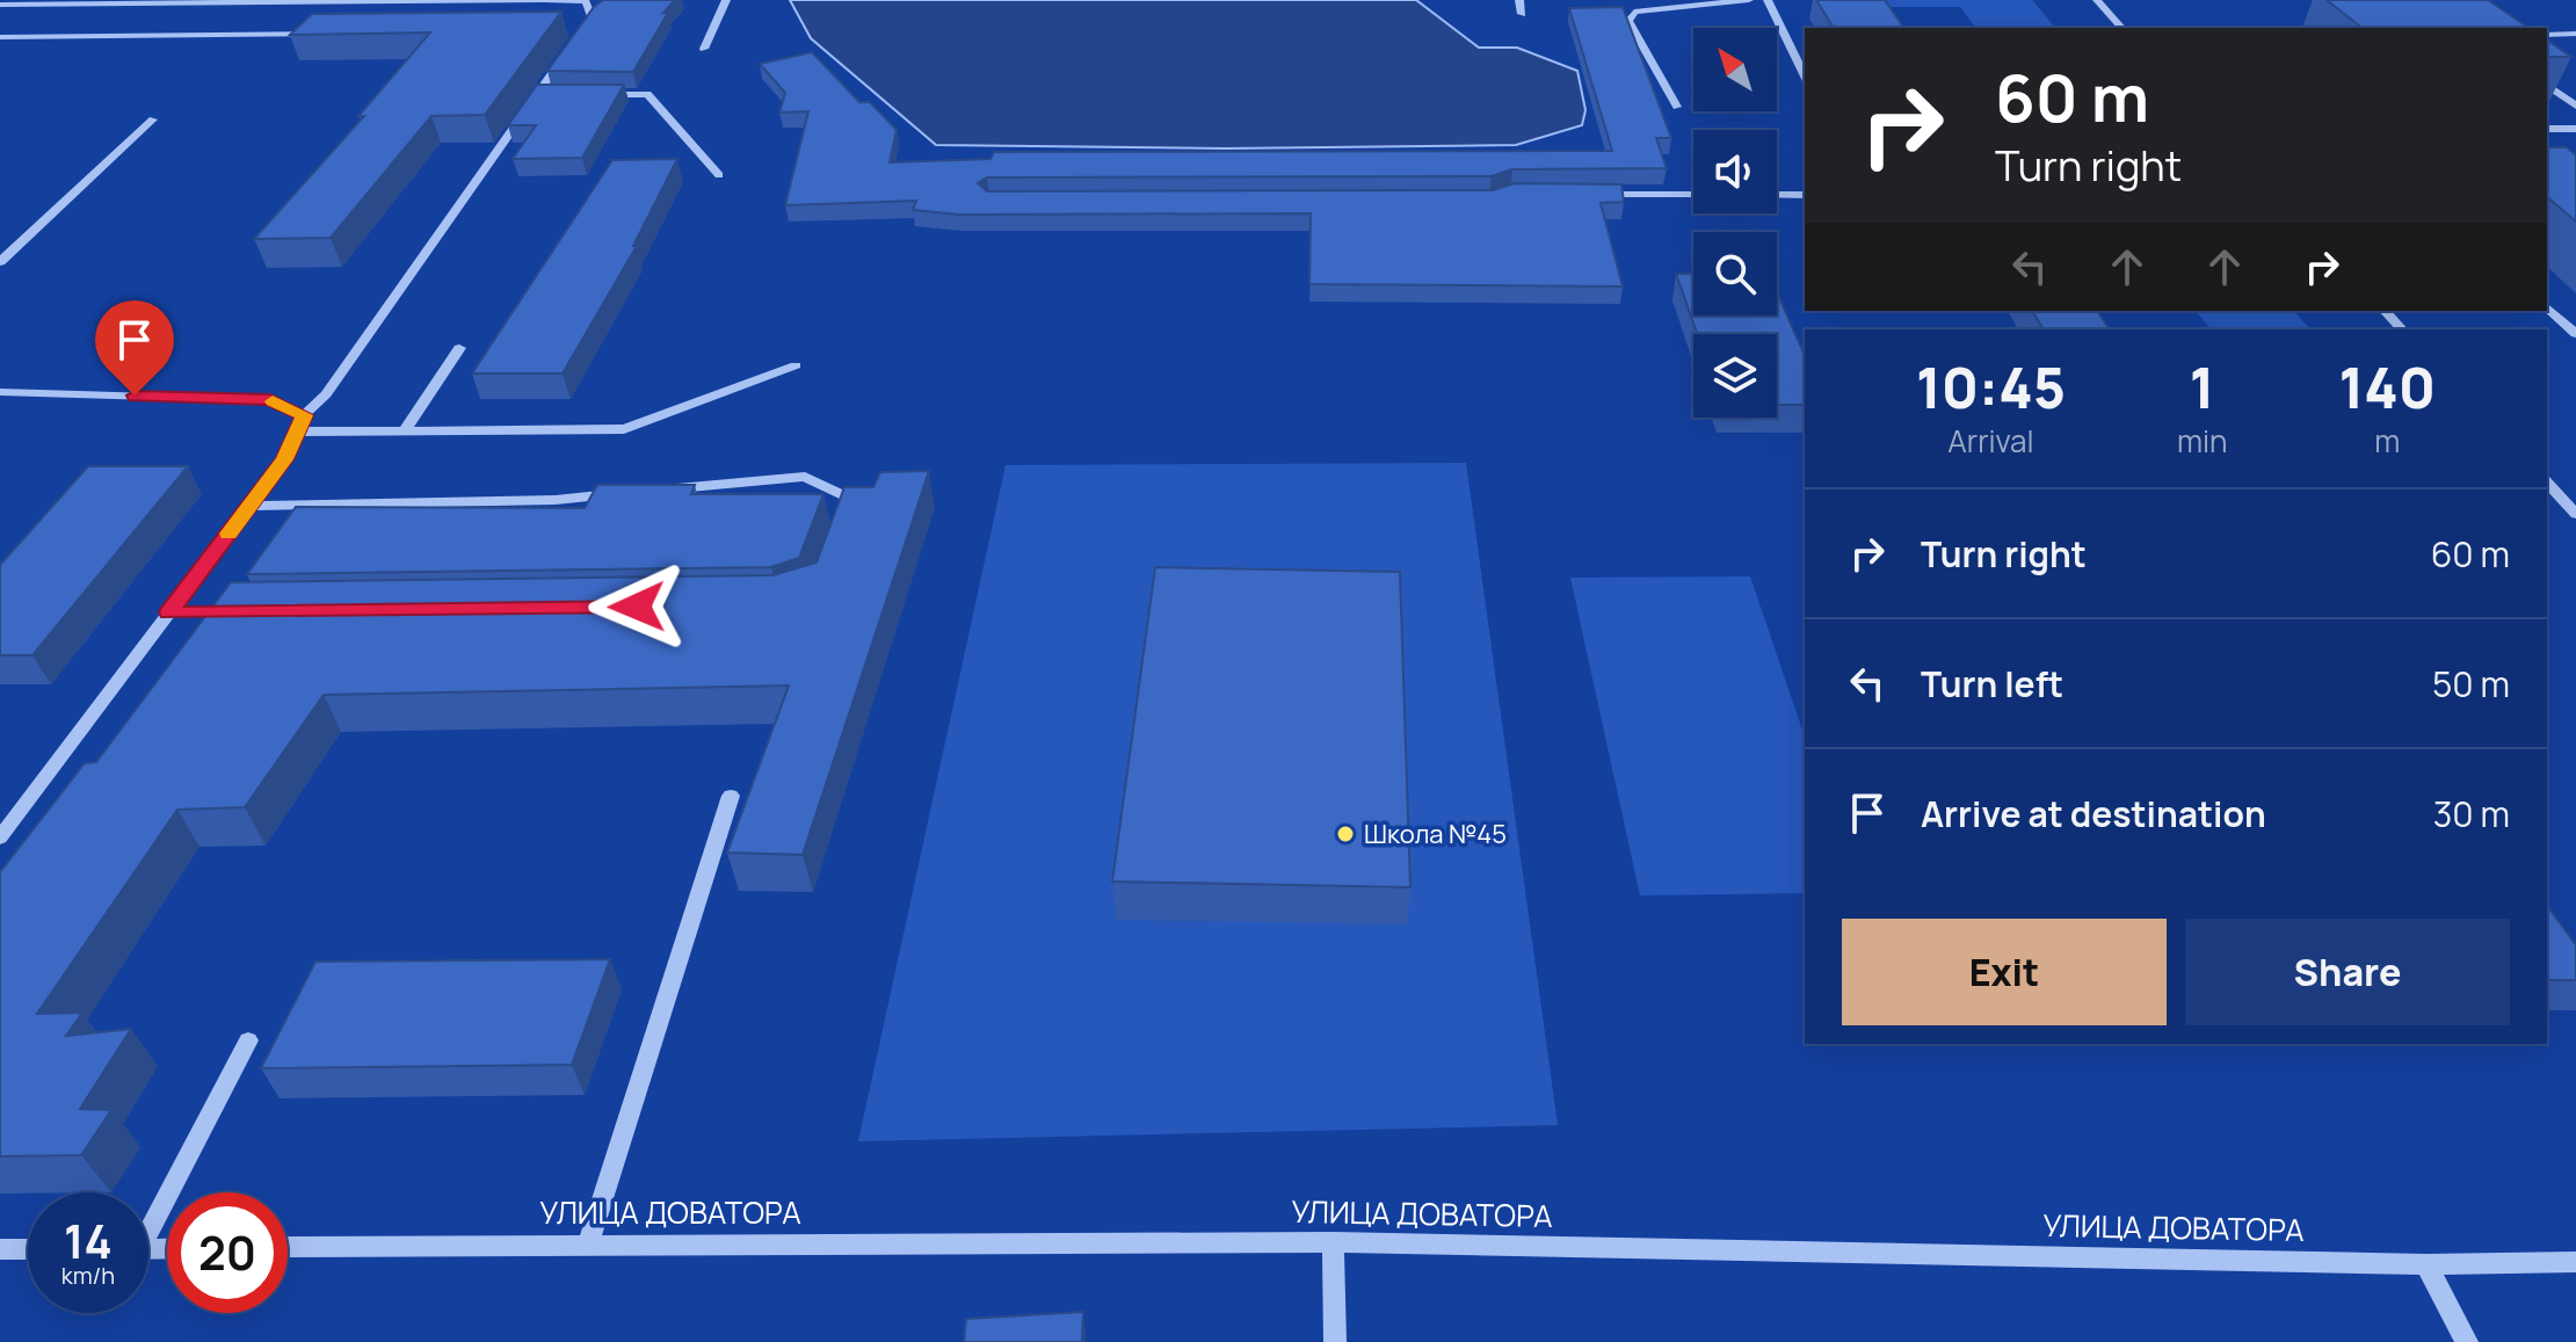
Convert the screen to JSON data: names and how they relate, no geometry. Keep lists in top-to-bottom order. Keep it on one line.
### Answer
{"streets":{"street":["УЛИЦА ДОВАТОРА"]},"places":["Школа №45"],"north":"top left","page":{"turn":["60 m","Turn right"],"eta":["10:45","Arrival","1","min","140","m"],"list":[{"name":"Turn right","value":"60 m"},{"name":"Turn left","value":"50 m"},{"name":"Arrive at destination","value":"30 m"}],"buttons":["Exit","Share"],"speed":"14 km/h","limit":"20"}}
